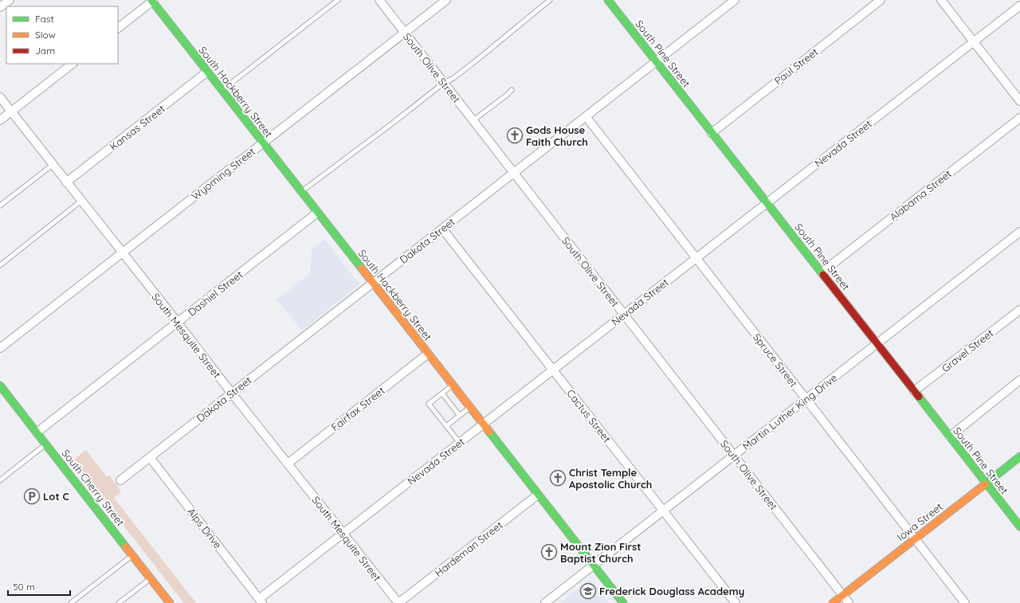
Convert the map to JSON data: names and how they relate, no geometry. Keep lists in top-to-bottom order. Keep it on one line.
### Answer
{"streets":{"main road":["South Pine Street","South Hackberry Street","South Cherry Street","Iowa Street"],"street":["Paul Street","South Olive Street","Kansas Street","Nevada Street","Wyoming Street","Alabama Street","Dakota Street","Dashiel Street","South Mesquite Street","Gravel Street","Spruce Street","Fairfax Street","Martin Luther King Drive","Cactus Street","Alps Drive","Hardeman Street"]},"crossings":[["South Pine Street","Paul Street"],["South Pine Street","Nevada Street"],["South Pine Street","Alabama Street"],["South Pine Street","Dakota Street"],["South Pine Street","Gravel Street"],["South Pine Street","Martin Luther King Drive"],["South Pine Street","Iowa Street"],["South Olive Street","Nevada Street"],["South Olive Street","Wyoming Street"],["South Olive Street","Dakota Street"],["South Olive Street","Martin Luther King Drive"],["South Olive Street","Iowa Street"],["South Hackberry Street","Kansas Street"],["South Hackberry Street","Nevada Street"],["South Hackberry Street","Wyoming Street"],["South Hackberry Street","Dakota Street"],["South Hackberry Street","Dashiel Street"],["South Hackberry Street","Fairfax Street"],["South Hackberry Street","Martin Luther King Drive"],["South Hackberry Street","Hardeman Street"],["Kansas Street","South Mesquite Street"],["Nevada Street","South Mesquite Street"],["Nevada Street","Spruce Street"],["Nevada Street","Cactus Street"],["Nevada Street","Alps Drive"],["Wyoming Street","South Mesquite Street"],["Dakota Street","South Mesquite Street"],["Dakota Street","Spruce Street"],["Dakota Street","Cactus Street"],["Dakota Street","Alps Drive"],["Dashiel Street","South Mesquite Street"],["Dashiel Street","South Cherry Street"],["South Mesquite Street","Fairfax Street"],["South Mesquite Street","Hardeman Street"],["Spruce Street","Martin Luther King Drive"],["Spruce Street","Iowa Street"],["Martin Luther King Drive","Cactus Street"]],"places":{"church":["Gods House Faith Church","Christ Temple Apostolic Church","Mount Zion First Baptist Church"],"parking":["Lot C"],"school or university":["Frederick Douglass Academy"]},"legend":["Fast","Slow","Jam"],"scale_bar":"50 m"}
